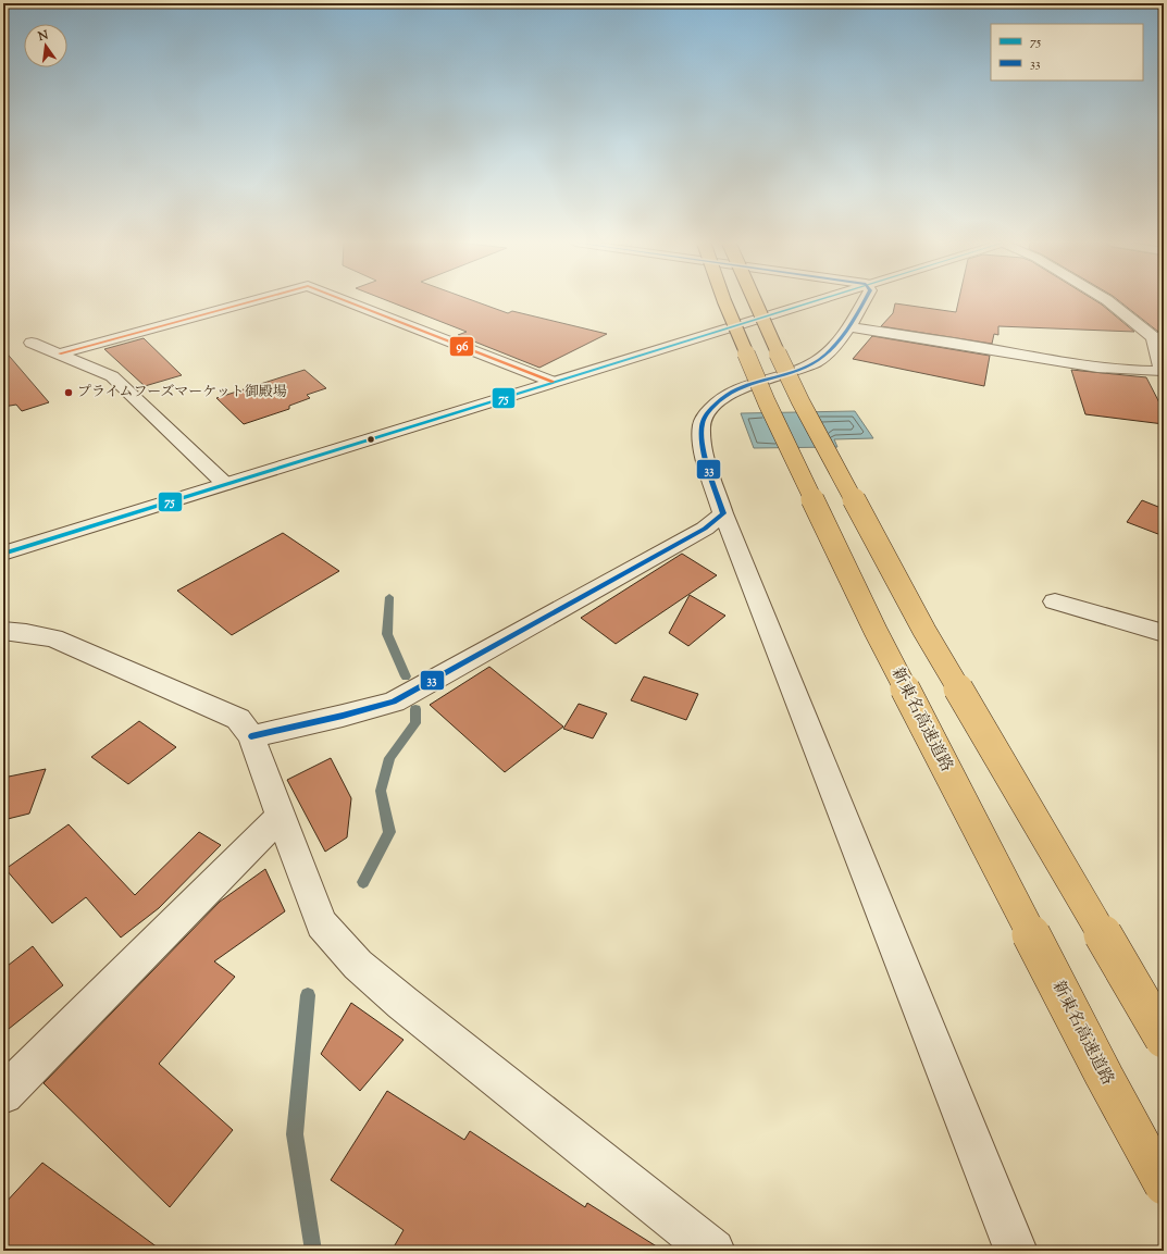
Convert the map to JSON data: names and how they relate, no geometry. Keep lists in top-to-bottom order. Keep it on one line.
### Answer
{"streets":{"highway":["新東名高速道路"]},"places":["プライムフーズマーケット御殿場"],"lines":["transit line 75","transit line 33","transit line 96"],"legend":["75","33"],"north":"top"}
